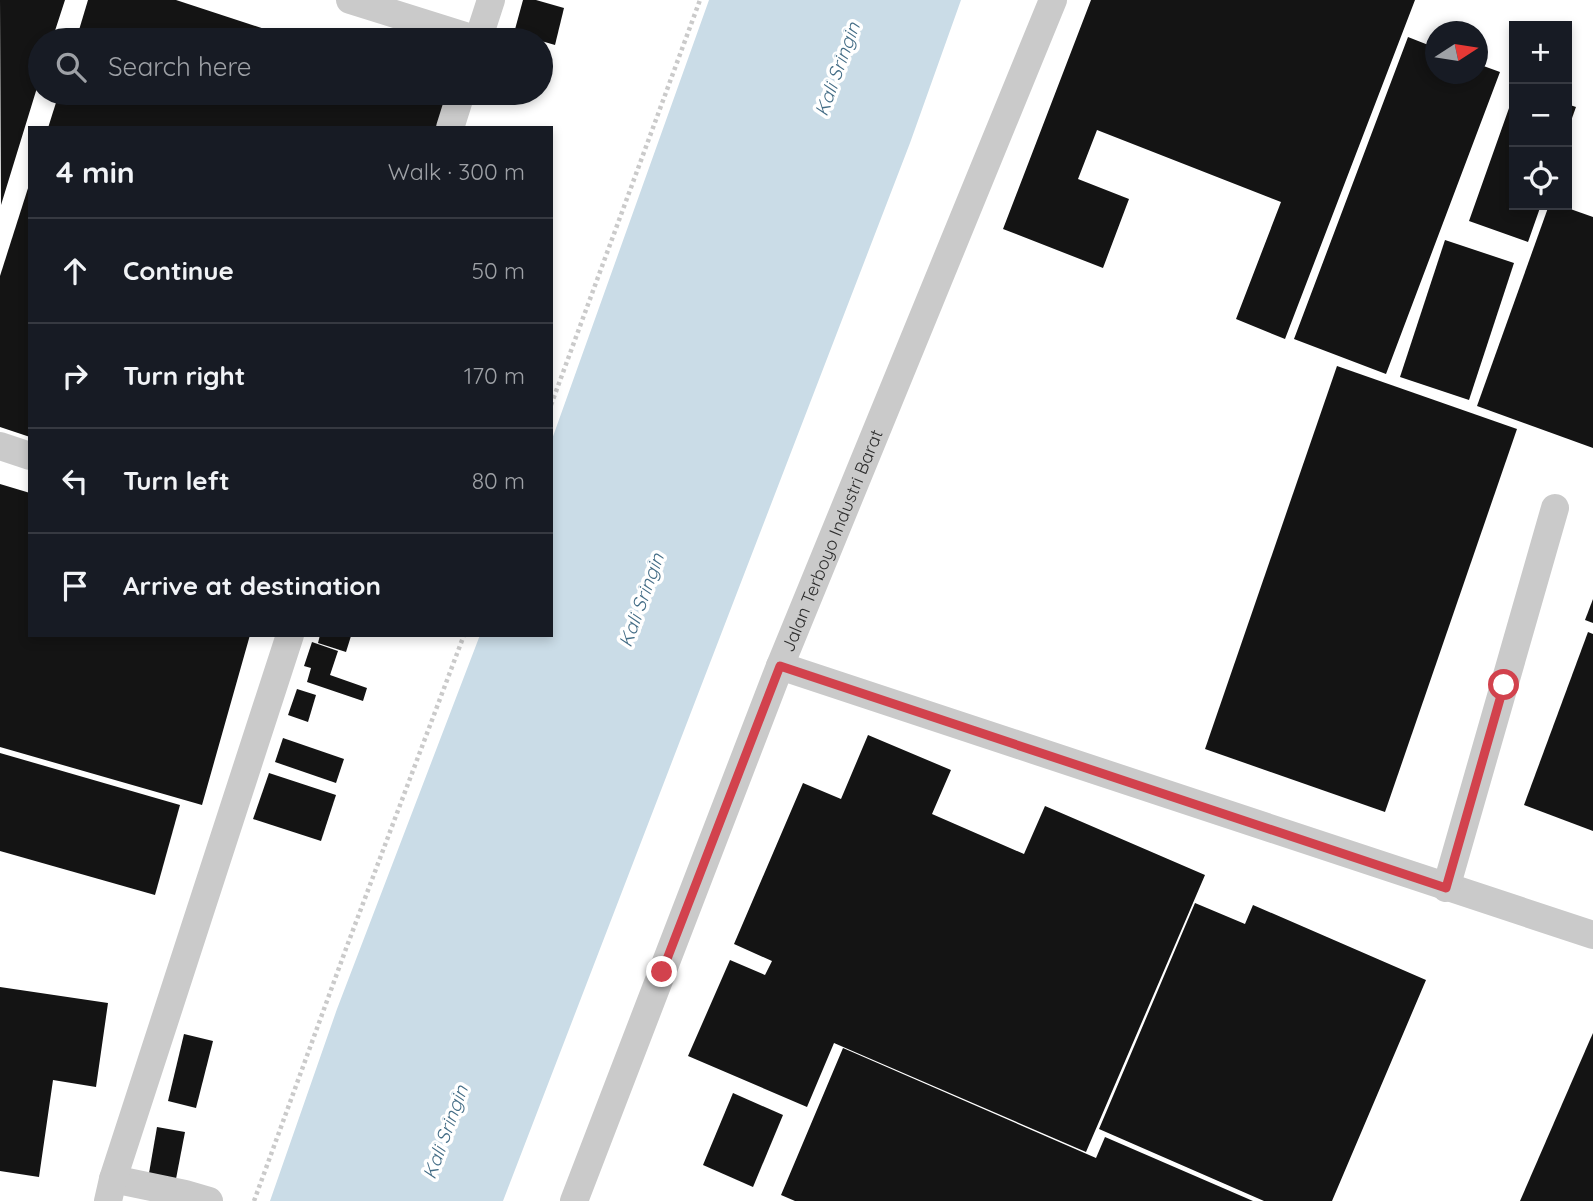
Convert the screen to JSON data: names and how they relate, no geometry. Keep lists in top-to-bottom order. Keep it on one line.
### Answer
{"streets":{"lane":["Jalan Terboyo Industri Barat"]},"water":["Kali Sringin"],"north":"right","page":{"map_buttons":["+","−"],"search":"Search here","heading":["4 min","Walk · 300 m"],"list":[["Continue","50 m"],["Turn right","170 m"],["Turn left","80 m"],"Arrive at destination"]}}
